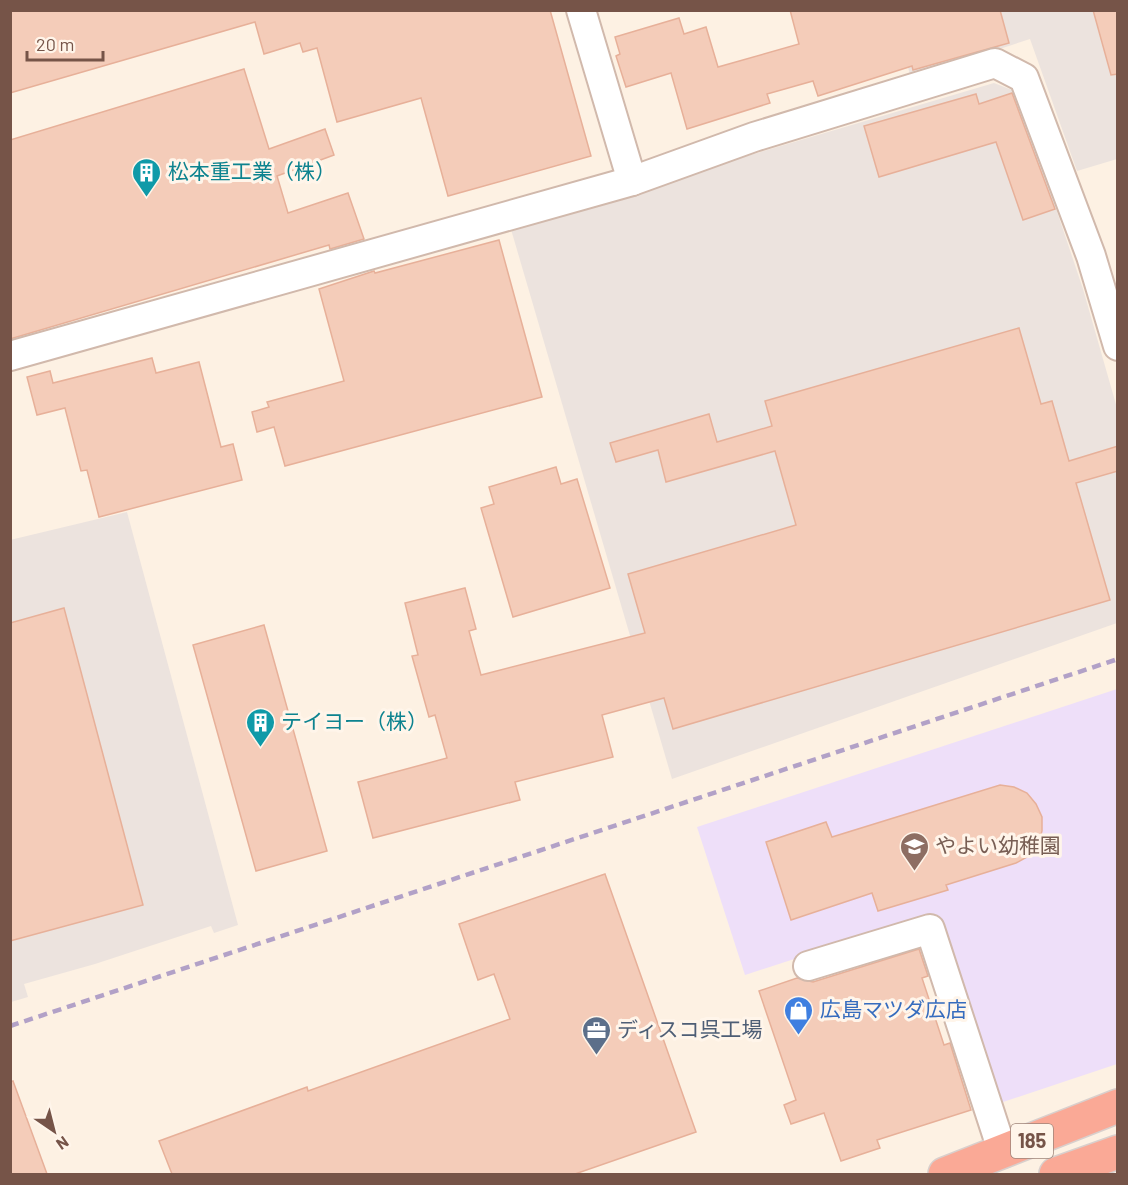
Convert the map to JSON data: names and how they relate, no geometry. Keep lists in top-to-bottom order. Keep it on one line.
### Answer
{"streets":{"highway":["185"]},"places":{"building":["松本重工業（株）","テイヨー（株）"],"school or university":["やよい幼稚園"],"shop":["広島マツダ広店"],"office":["ディスコ呉工場"]},"scale_bar":"20 m","north":"bottom right"}
